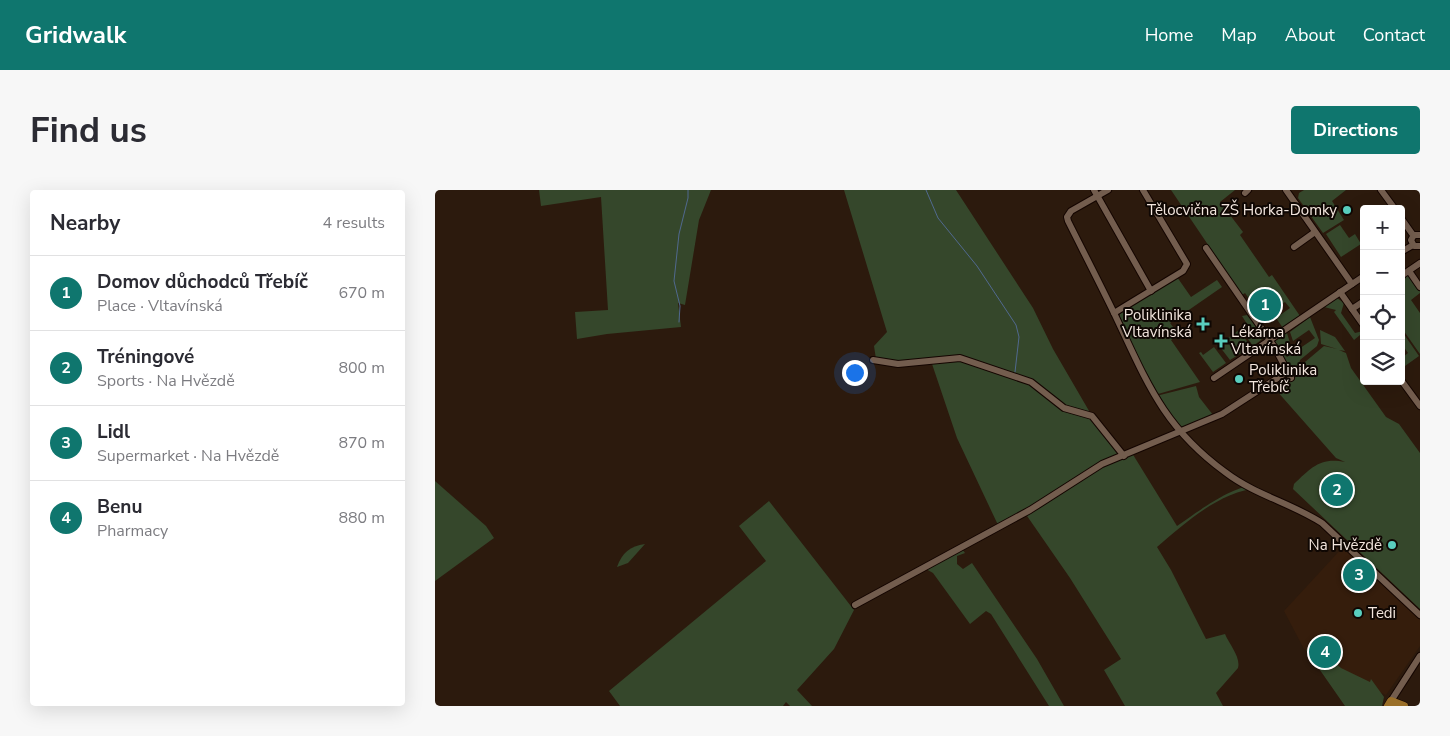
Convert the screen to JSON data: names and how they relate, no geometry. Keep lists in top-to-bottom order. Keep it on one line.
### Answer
{"places":{"other":["Tělocvična ZŠ Horka-Domky","Poliklinika Třebíč","Na Hvězdě","Tedi"],"health":["Poliklinika Vltavínská","Lékárna Vltavínská"]},"page":{"header":"Gridwalk","nav":["Home","Map","About","Contact"],"buttons":"Directions","title":"Find us","heading":["Nearby","4 results"],"map_buttons":["+","−"],"list":[{"mark":"1","name":"Domov důchodců Třebíč","note":"Place · Vltavínská","value":"670 m"},{"mark":"2","name":"Tréningové","note":"Sports · Na Hvězdě","value":"800 m"},{"mark":"3","name":"Lidl","note":"Supermarket · Na Hvězdě","value":"870 m"},{"mark":"4","name":"Benu","note":"Pharmacy","value":"880 m"}],"pins":["1","2","3","4"]}}
